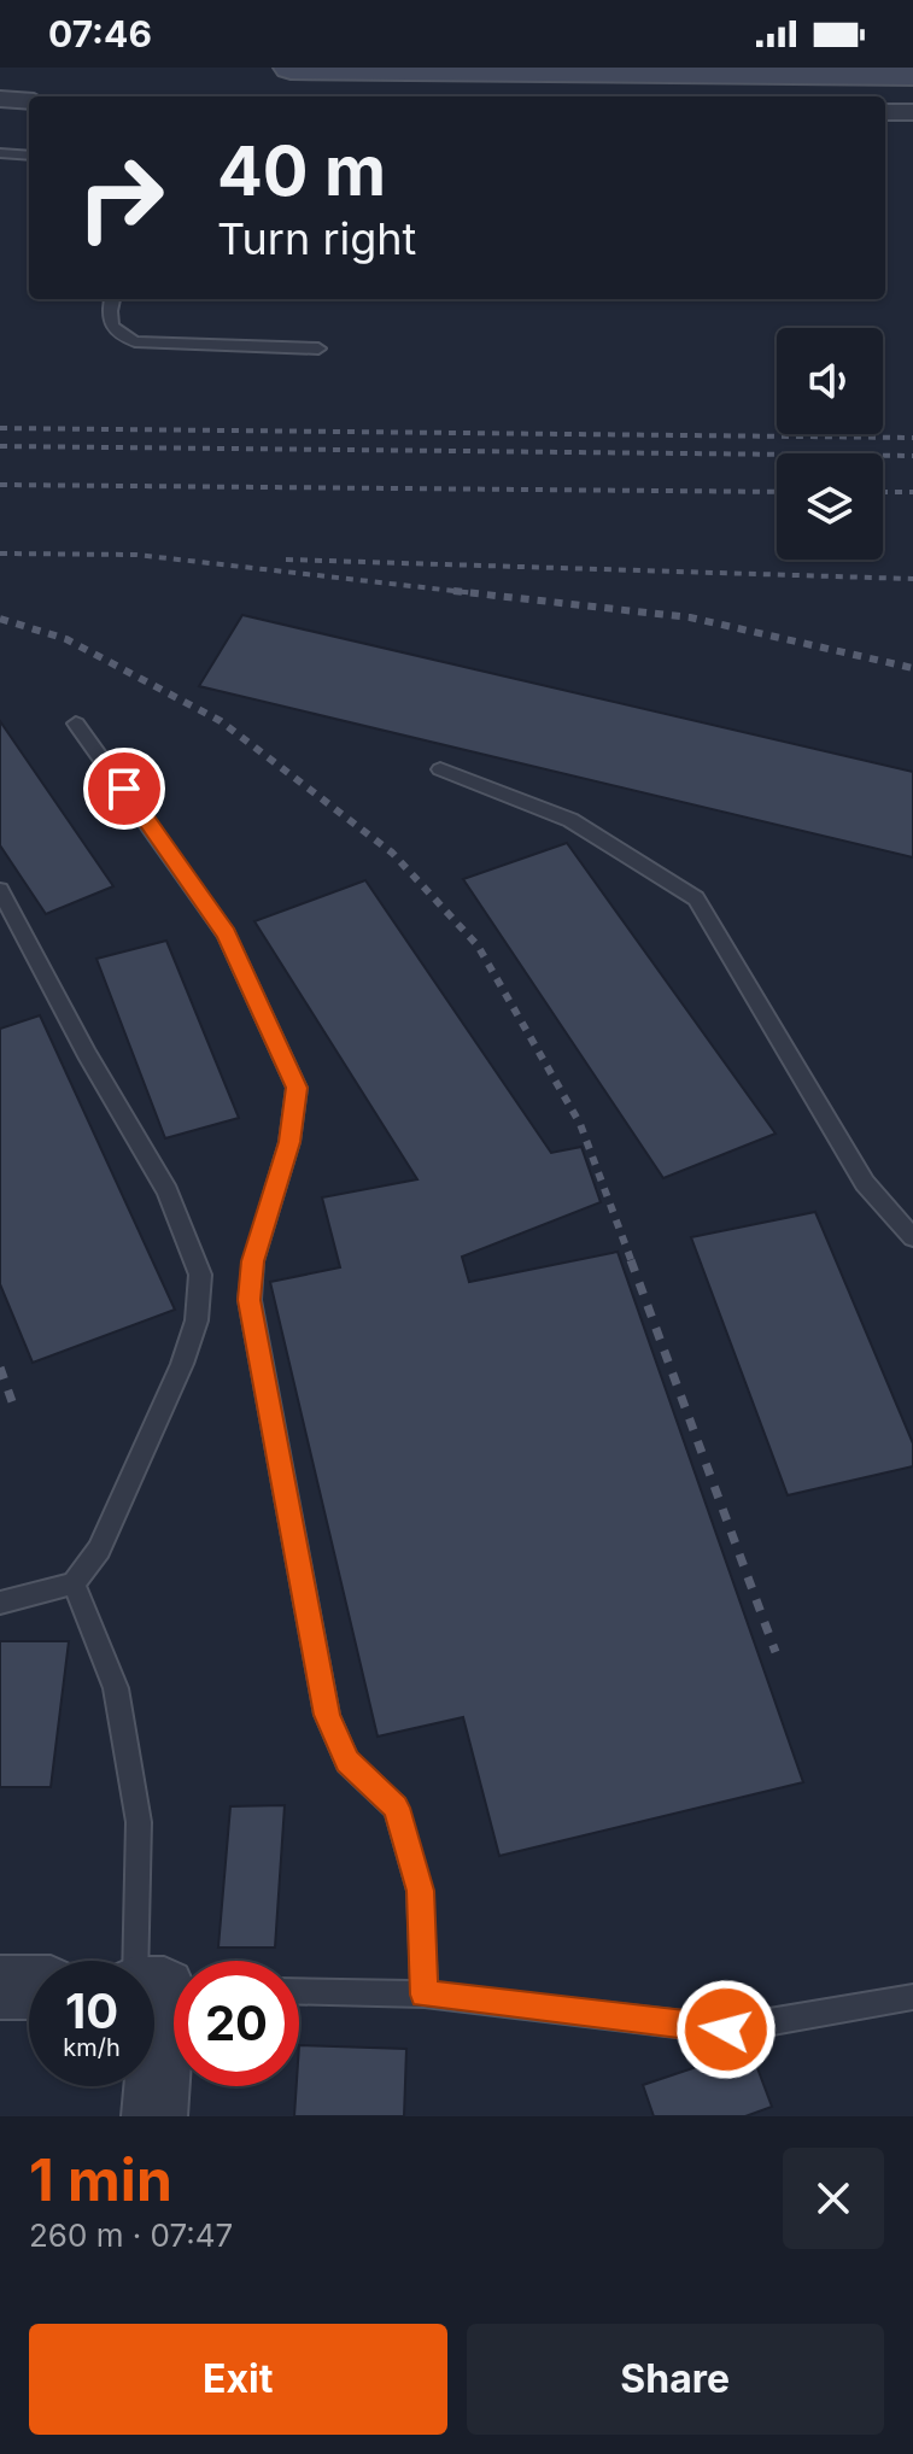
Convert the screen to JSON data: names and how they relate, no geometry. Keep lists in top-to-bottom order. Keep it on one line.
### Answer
{"page":{"status":"07:46","turn":["40 m","Turn right"],"speed":"10 km/h","limit":"20","heading":["1 min","260 m · 07:47"],"buttons":["Exit","Share"]}}
